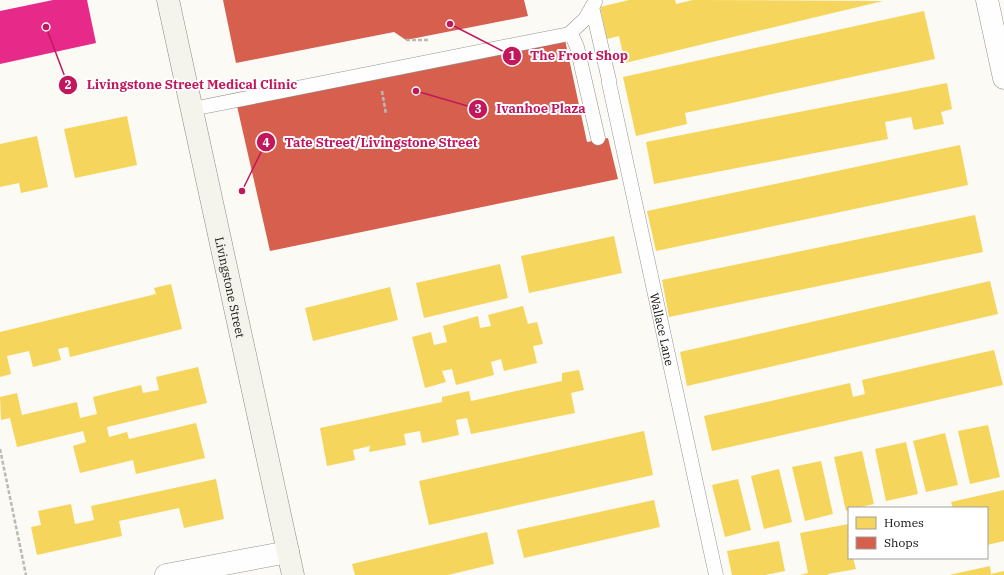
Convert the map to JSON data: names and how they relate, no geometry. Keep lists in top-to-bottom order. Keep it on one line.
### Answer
{"streets":{"main road":["Livingstone Street"],"lane":["Wallace Lane"]},"places":["The Froot Shop","Livingstone Street Medical Clinic","Ivanhoe Plaza","Tate Street/Livingstone Street"],"legend":["Homes","Shops"]}
